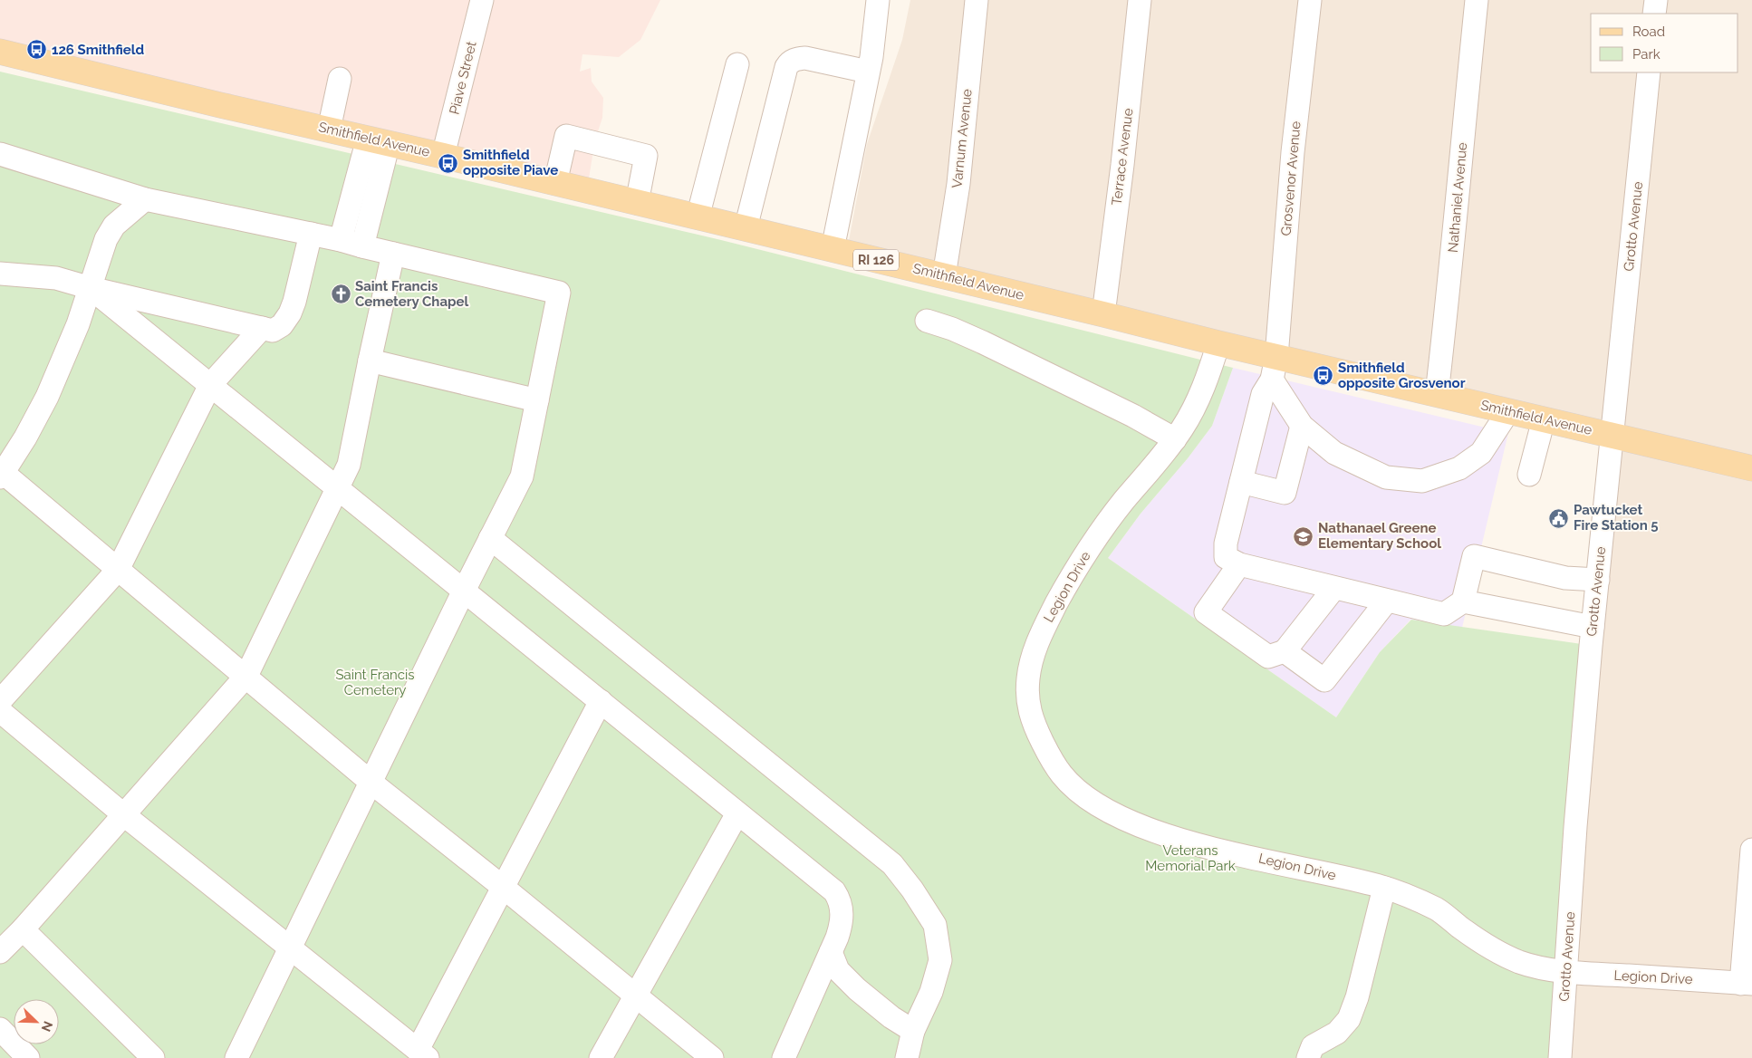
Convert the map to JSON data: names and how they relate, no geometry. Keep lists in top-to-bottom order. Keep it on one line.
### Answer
{"streets":{"main road":["Smithfield Avenue","RI 126"],"street":["Piave Street","Varnum Avenue","Terrace Avenue","Grosvenor Avenue","Nathaniel Avenue","Grotto Avenue","Legion Drive"]},"crossings":[["Piave Street","Smithfield Avenue"],["Varnum Avenue","Smithfield Avenue"],["Smithfield Avenue","Terrace Avenue"],["Smithfield Avenue","Grosvenor Avenue"],["Smithfield Avenue","Nathaniel Avenue"],["Smithfield Avenue","Grotto Avenue"],["Smithfield Avenue","Legion Drive"],["Grotto Avenue","Legion Drive"]],"parks":["Saint Francis Cemetery","Veterans Memorial Park"],"places":{"bus stop":["126 Smithfield","Smithfield opposite Piave","Smithfield opposite Grosvenor"],"church":["Saint Francis Cemetery Chapel"],"public building":["Pawtucket Fire Station 5"],"school or university":["Nathanael Greene Elementary School"]},"legend":["Road","Park"],"north":"bottom right"}
